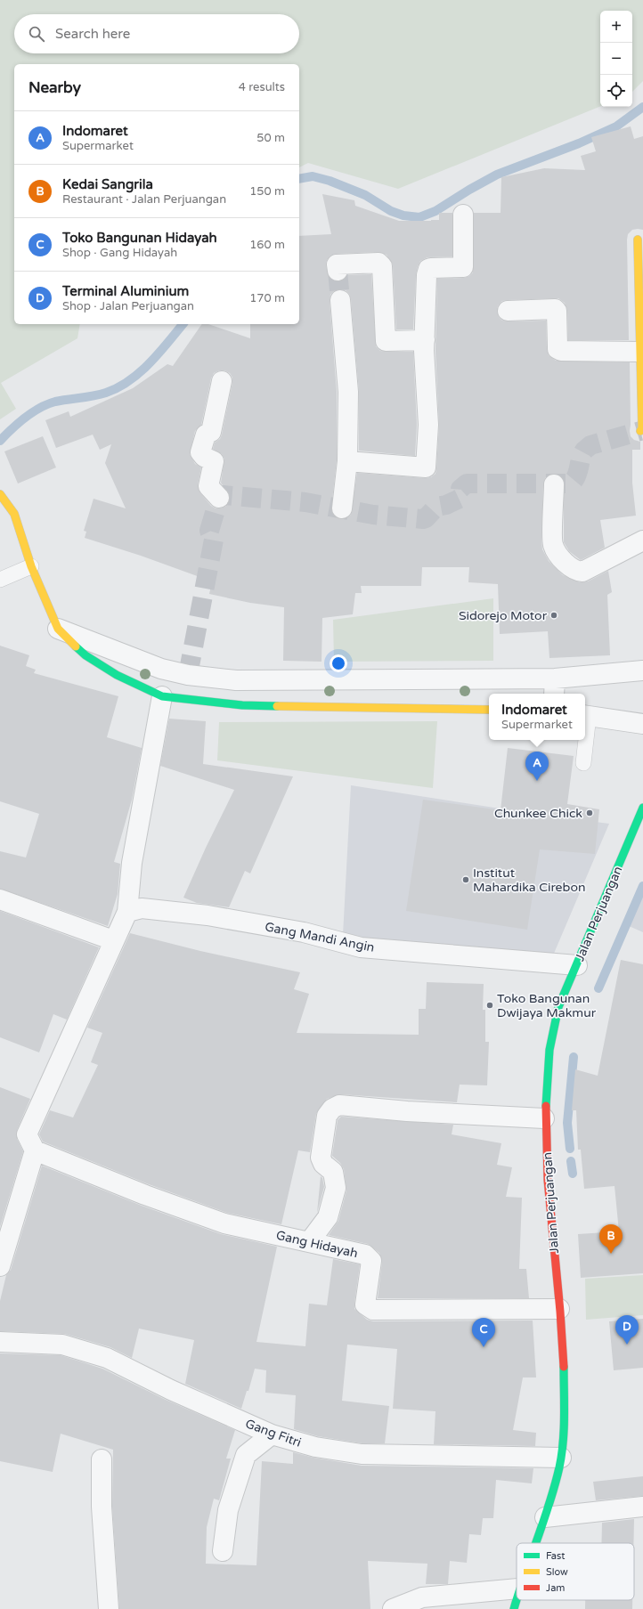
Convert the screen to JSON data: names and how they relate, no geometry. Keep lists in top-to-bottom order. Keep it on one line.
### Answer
{"streets":{"street":["Jalan Perjuangan","Gang Mandi Angin","Gang Hidayah","Gang Fitri"]},"crossings":[["Jalan Perjuangan","Gang Mandi Angin"],["Jalan Perjuangan","Gang Hidayah"],["Jalan Perjuangan","Gang Fitri"]],"places":["Sidorejo Motor","Chunkee Chick","Institut Mahardika Cirebon","Toko Bangunan Dwijaya Makmur"],"legend":["Fast","Slow","Jam"],"page":{"map_buttons":["+","−"],"search":"Search here","heading":["Nearby","4 results"],"list":[{"mark":"A","name":"Indomaret","note":"Supermarket","value":"50 m"},{"mark":"B","name":"Kedai Sangrila","note":"Restaurant · Jalan Perjuangan","value":"150 m"},{"mark":"C","name":"Toko Bangunan Hidayah","note":"Shop · Gang Hidayah","value":"160 m"},{"mark":"D","name":"Terminal Aluminium","note":"Shop · Jalan Perjuangan","value":"170 m"}],"popup":["Indomaret","Supermarket"],"pins":["A","B","D","C"]}}
